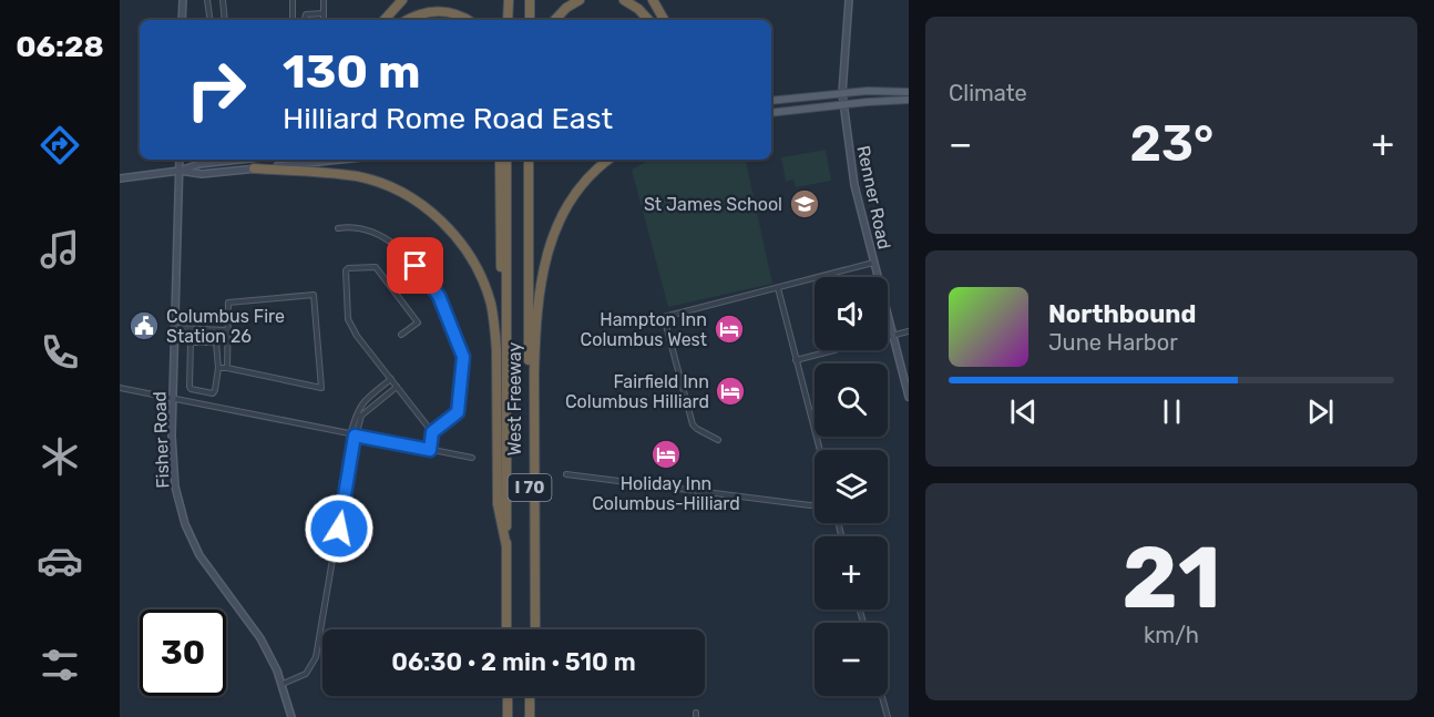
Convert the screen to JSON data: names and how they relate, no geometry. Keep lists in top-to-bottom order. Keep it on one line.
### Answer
{"streets":{"highway":["West Freeway","I 70"],"main road":["Renner Road","Fisher Road"]},"places":{"school or university":["St James School"],"public building":["Columbus Fire Station 26"],"hotel":["Hampton Inn Columbus West","Fairfield Inn Columbus Hilliard","Holiday Inn Columbus-Hilliard"]},"page":{"tabs":"06:28","tile":["Climate",["21","km/h"]],"turn":["130 m","Hilliard Rome Road East"],"heat":["−","23°","+"],"map_buttons":["+","−"],"song":["Northbound","June Harbor"],"limit":"30","trip":"06:30 · 2 min · 510 m"}}
